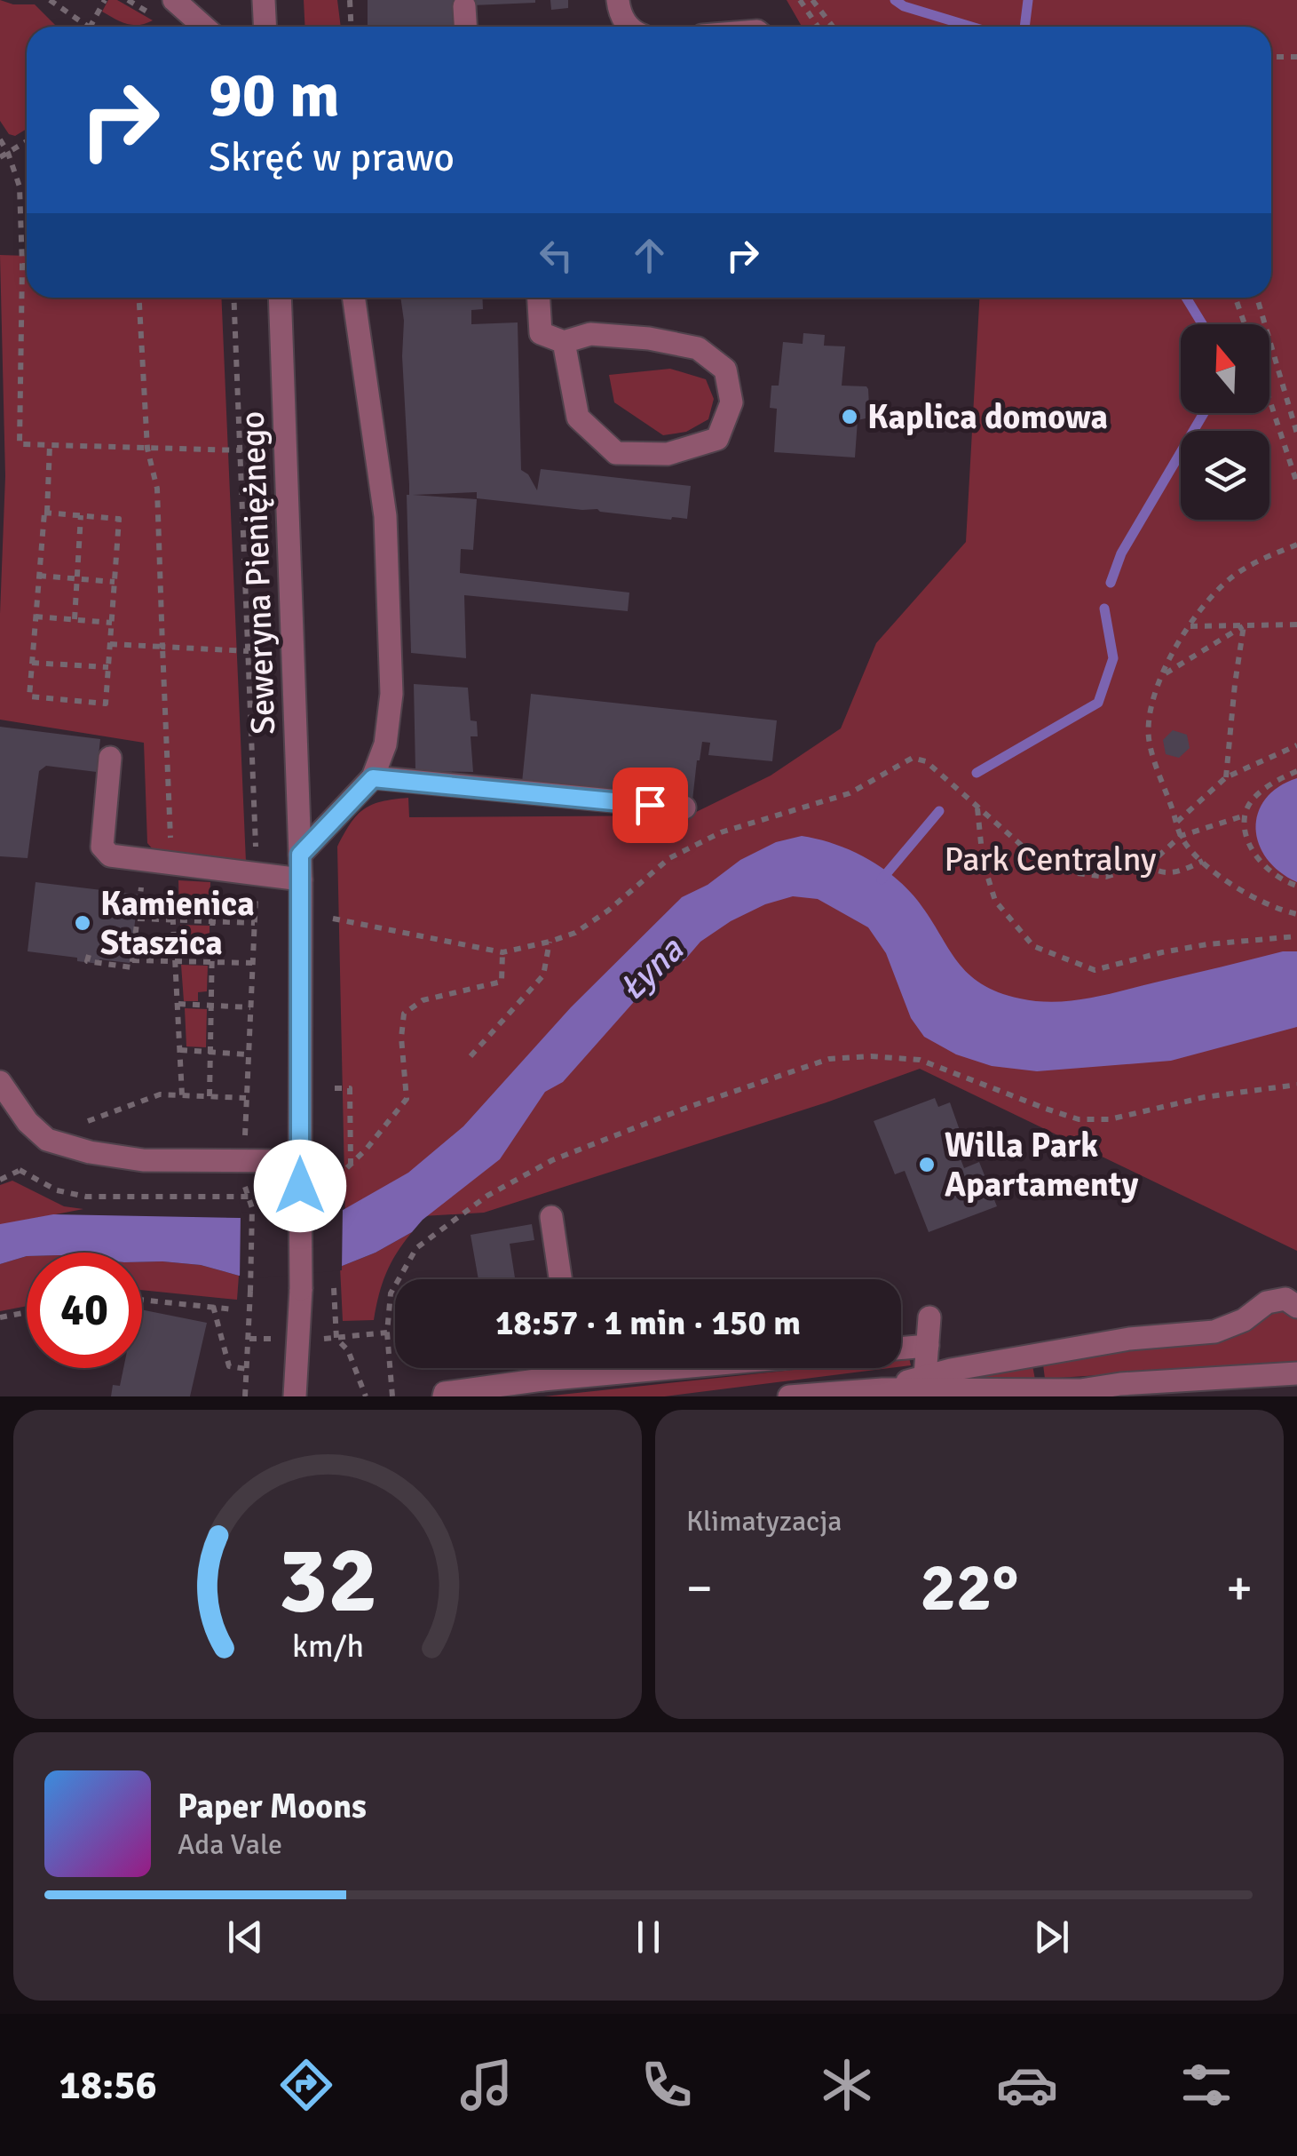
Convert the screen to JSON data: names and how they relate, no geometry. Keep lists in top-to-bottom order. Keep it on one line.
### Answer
{"streets":{"street":["Seweryna Pieniężnego"]},"water":["Łyna"],"parks":["Park Centralny"],"places":["Kaplica domowa","Kamienica Staszica","Willa Park Apartamenty"],"north":"top","page":{"turn":["90 m","Skręć w prawo"],"limit":"40","trip":"18:57 · 1 min · 150 m","tile":"Klimatyzacja","heat":["−","22°","+"],"song":["Paper Moons","Ada Vale"],"tabs":"18:56","gauge":["32","km/h"]}}
